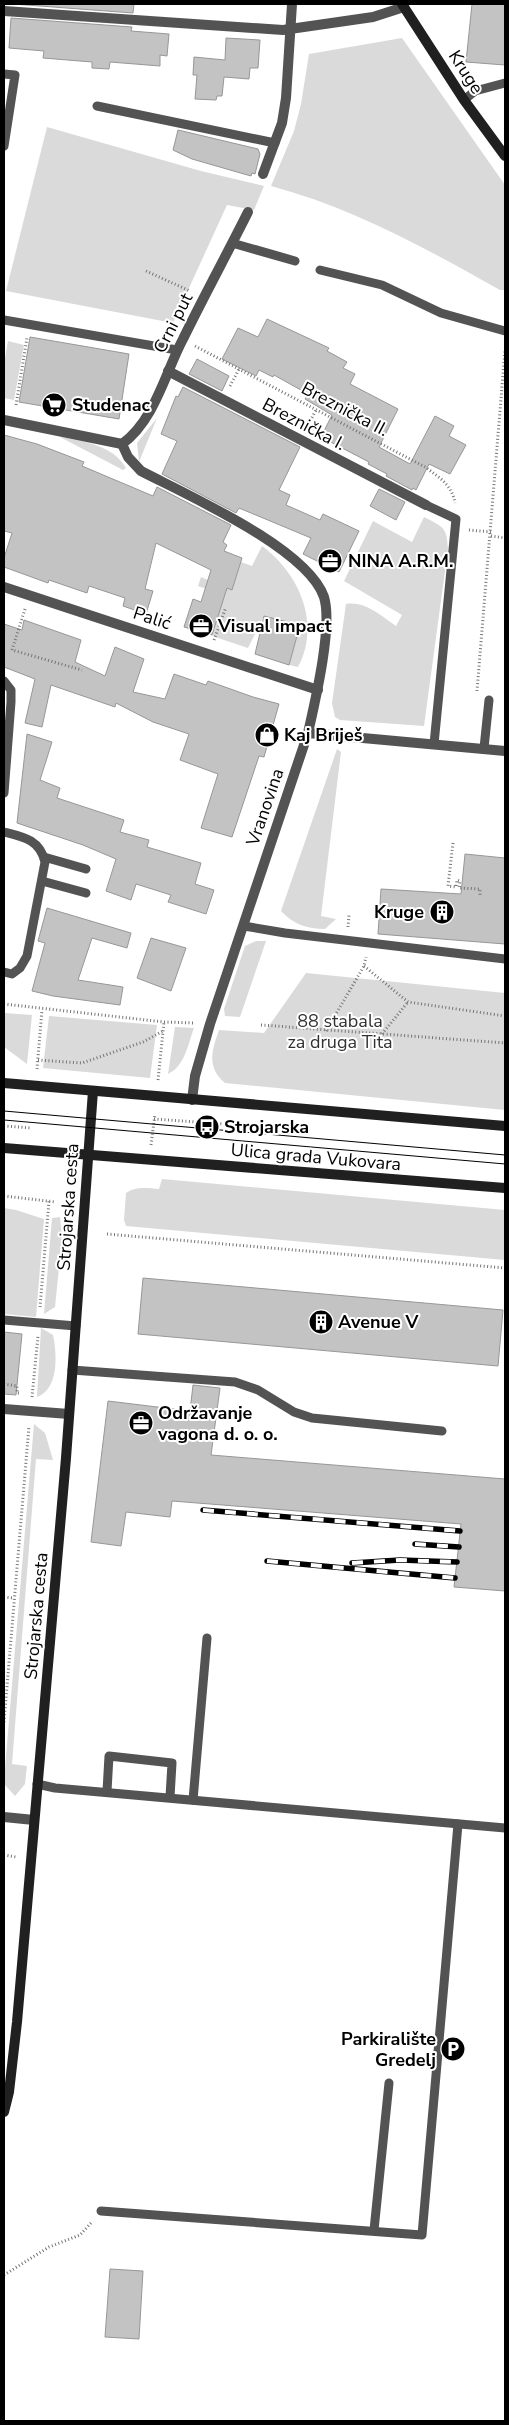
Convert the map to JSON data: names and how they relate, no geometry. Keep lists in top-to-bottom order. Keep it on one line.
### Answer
{"streets":{"street":["Kruge","Crni put","Breznička I.","Palić","Vranovina","Ulica grada Vukovara","Strojarska cesta"],"path":["Breznička II."]},"crossings":[["Crni put","Breznička I."],["Crni put","Vranovina"],["Palić","Vranovina"],["Ulica grada Vukovara","Strojarska cesta"]],"parks":["88 stabala za druga Tita"],"places":{"supermarket":["Studenac"],"office":["NINA A.R.M.","Visual impact","Održavanje vagona d. o. o."],"shop":["Kaj Briješ"],"building":["Kruge","Avenue V"],"bus stop":["Strojarska"],"parking":["Parkiralište Gredelj"]}}
